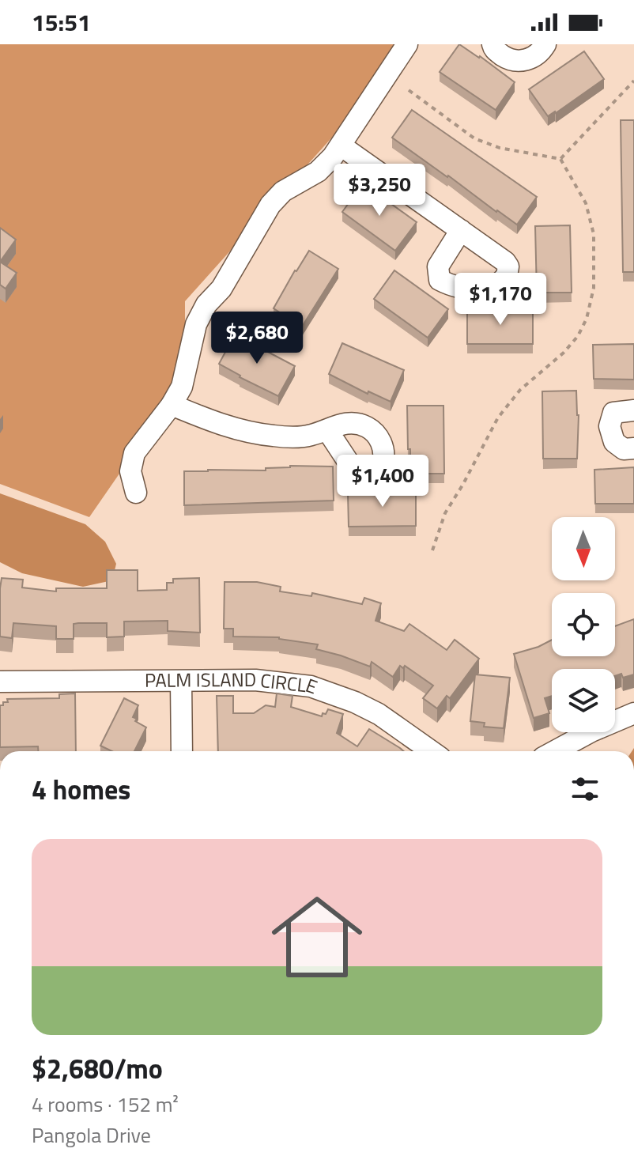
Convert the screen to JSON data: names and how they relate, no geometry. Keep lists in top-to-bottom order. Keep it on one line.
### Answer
{"streets":{"street":["PALM ISLAND CIRCLE"]},"north":"bottom","page":{"status":"15:51","price":["$3,250","$1,170","$2,680","$1,400"],"heading":"4 homes","list":[{"name":"$2,680/mo","note":"4 rooms · 152 m² · Pangola Drive"}]}}
